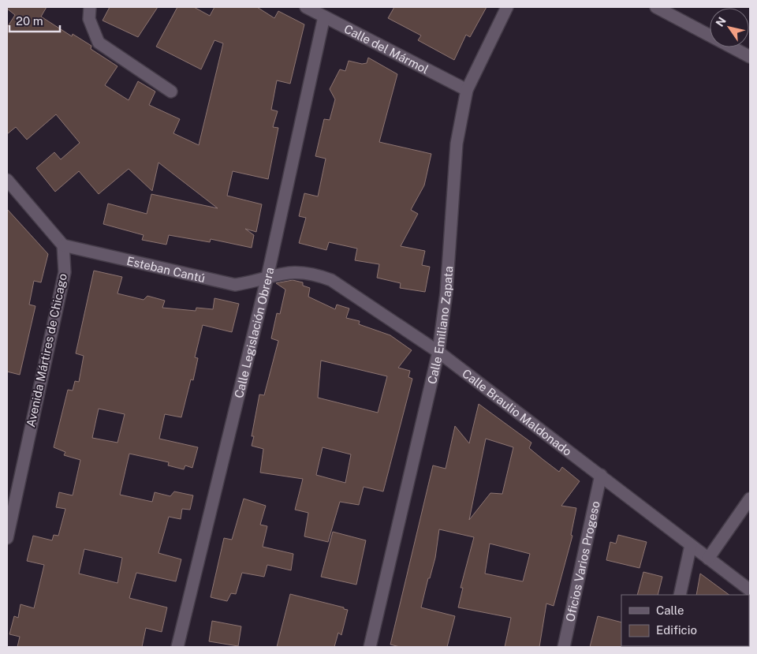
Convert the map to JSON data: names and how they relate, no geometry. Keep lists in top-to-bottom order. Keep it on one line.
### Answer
{"streets":{"street":["Calle del Mármol","Esteban Cantú","Calle Emiliano Zapata","Calle Legislación Obrera","Avenida Mártires de Chicago","Calle Braulio Maldonado","Oficios Varios Progeso"]},"crossings":[["Calle del Mármol","Calle Emiliano Zapata"],["Calle del Mármol","Calle Legislación Obrera"],["Esteban Cantú","Calle Legislación Obrera"],["Esteban Cantú","Avenida Mártires de Chicago"],["Esteban Cantú","Calle Braulio Maldonado"],["Calle Emiliano Zapata","Calle Braulio Maldonado"],["Calle Legislación Obrera","Calle Braulio Maldonado"],["Calle Braulio Maldonado","Oficios Varios Progeso"]],"legend":["Calle","Edificio"],"scale_bar":"20 m","north":"top left"}
